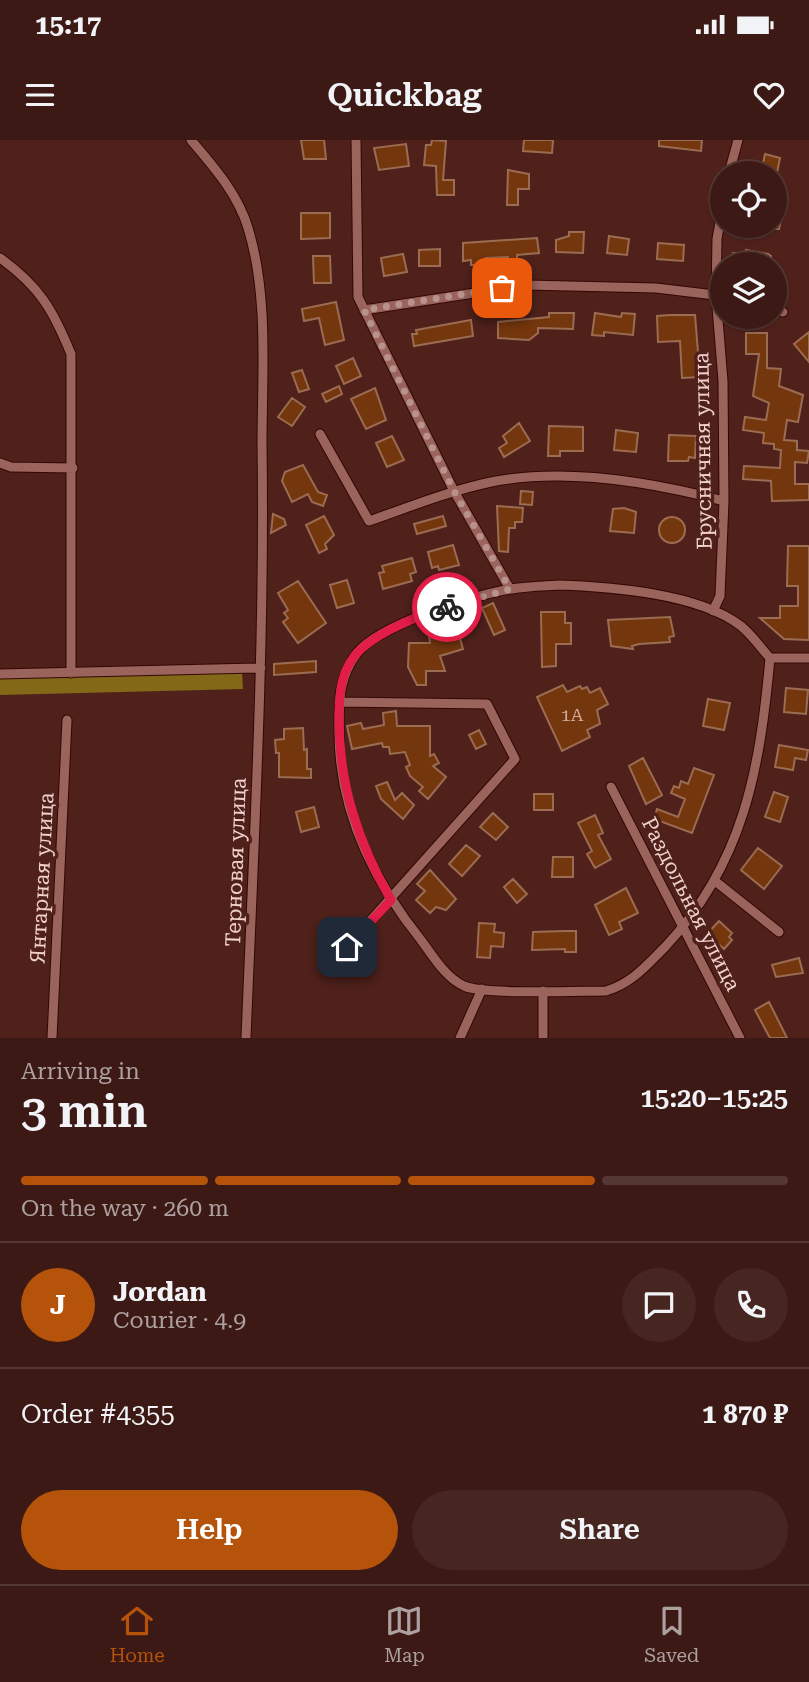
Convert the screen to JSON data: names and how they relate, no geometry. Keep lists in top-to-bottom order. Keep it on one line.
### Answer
{"streets":{"street":["Брусничная улица","Терновая улица","Янтарная улица","Раздольная улица"]},"house_numbers":["1А"],"page":{"status":"15:17","header":"Quickbag","heading":["3 min","Arriving in","15:20–15:25"],"panel":["Jordan","Courier · 4.9","Order #4355","1 870 ₽"],"bar":"On the way · 260 m","round":"J","buttons":["Help","Share"],"tabs":["Home","Map","Saved"]}}
